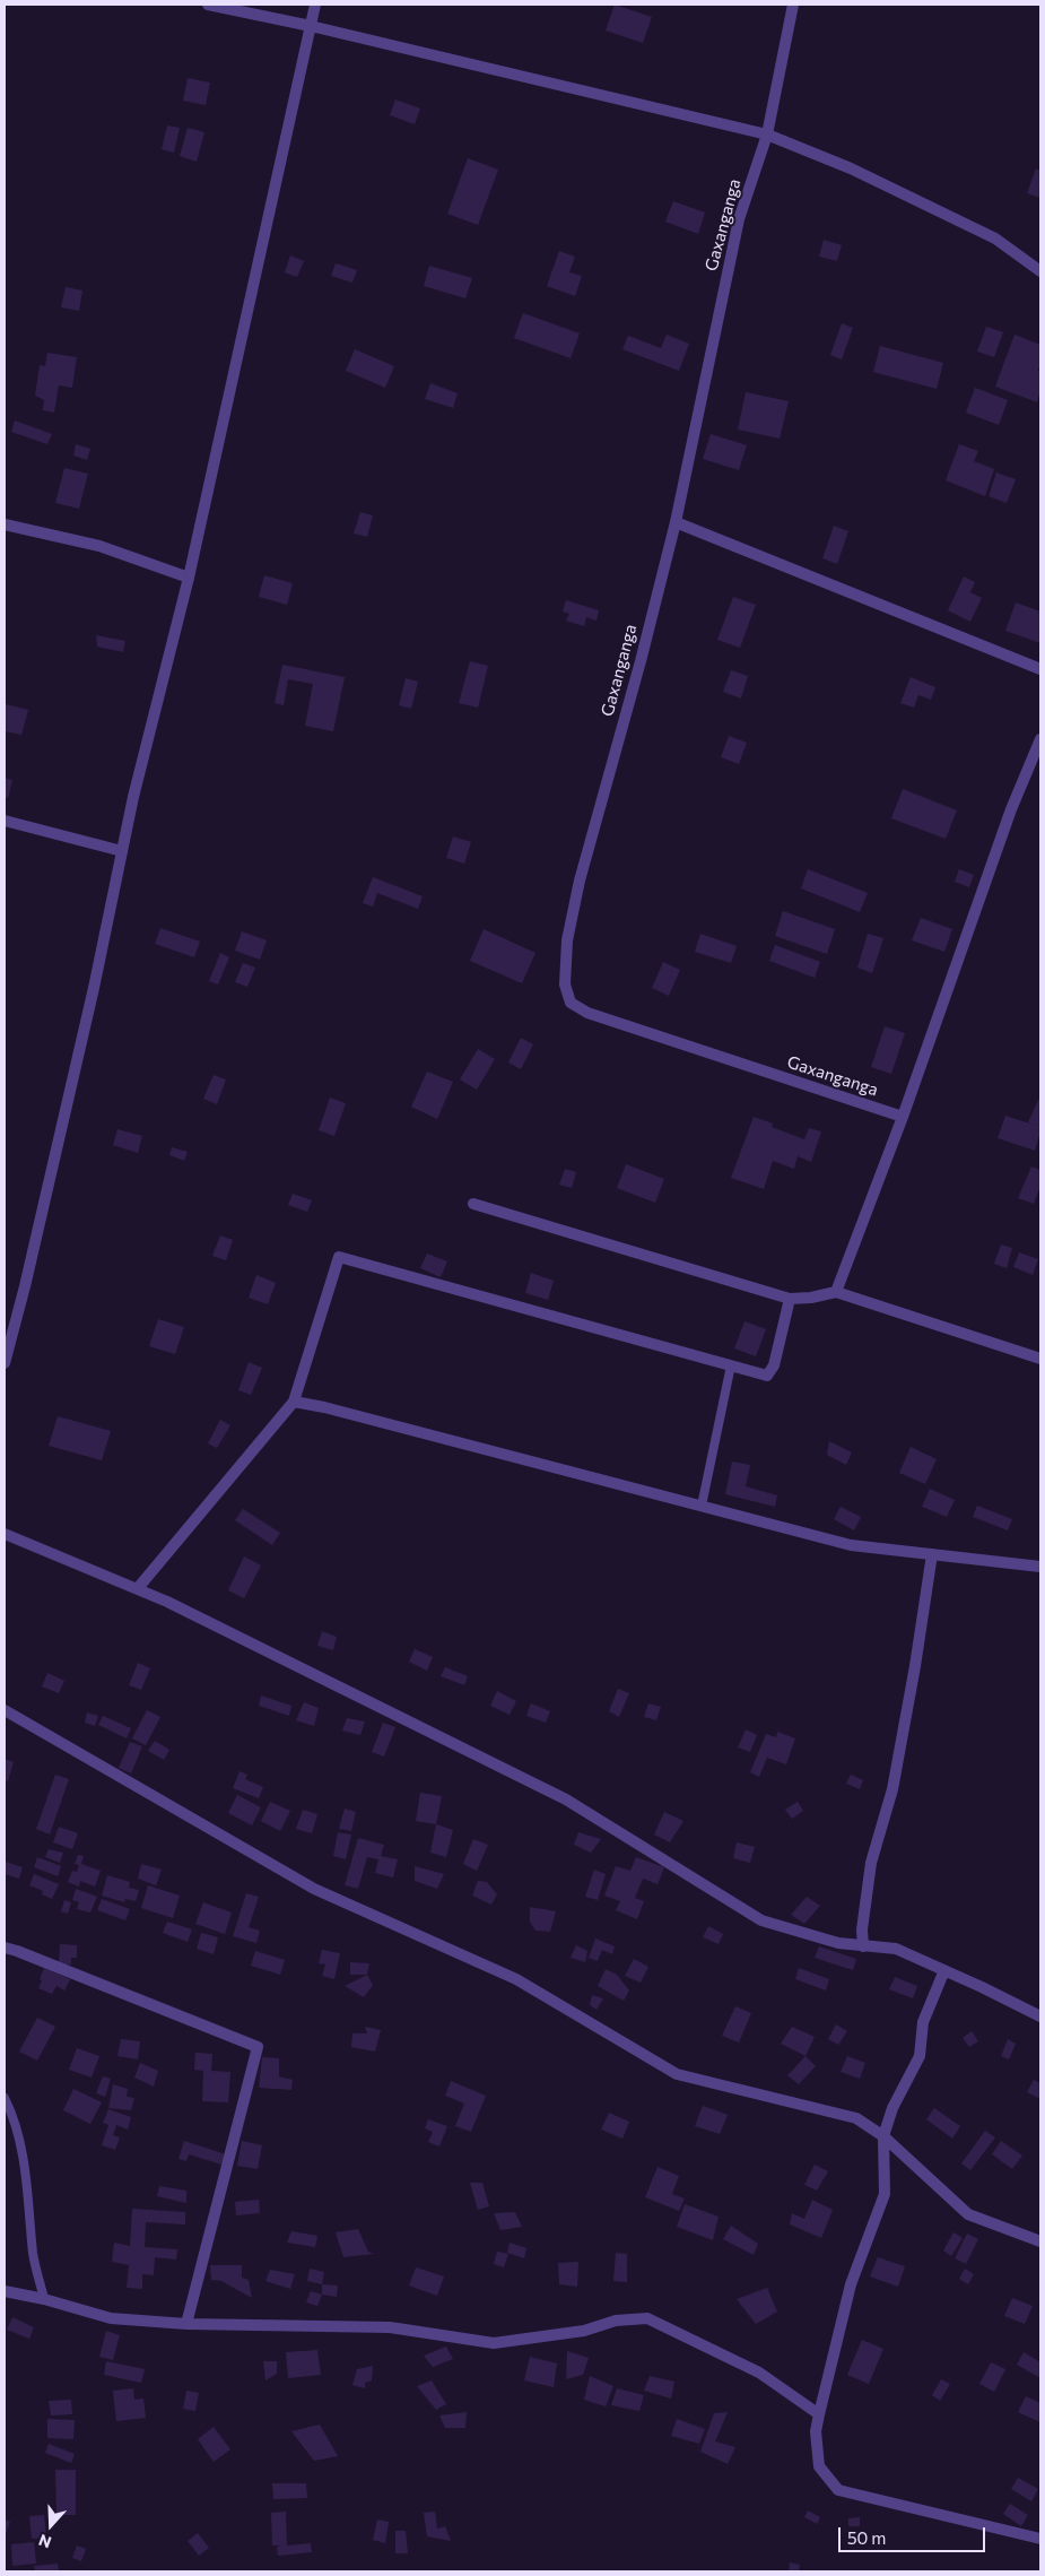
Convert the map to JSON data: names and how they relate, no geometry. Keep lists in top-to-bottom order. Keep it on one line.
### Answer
{"streets":{"street":["Gaxanganga"]},"scale_bar":"50 m","north":"bottom"}
